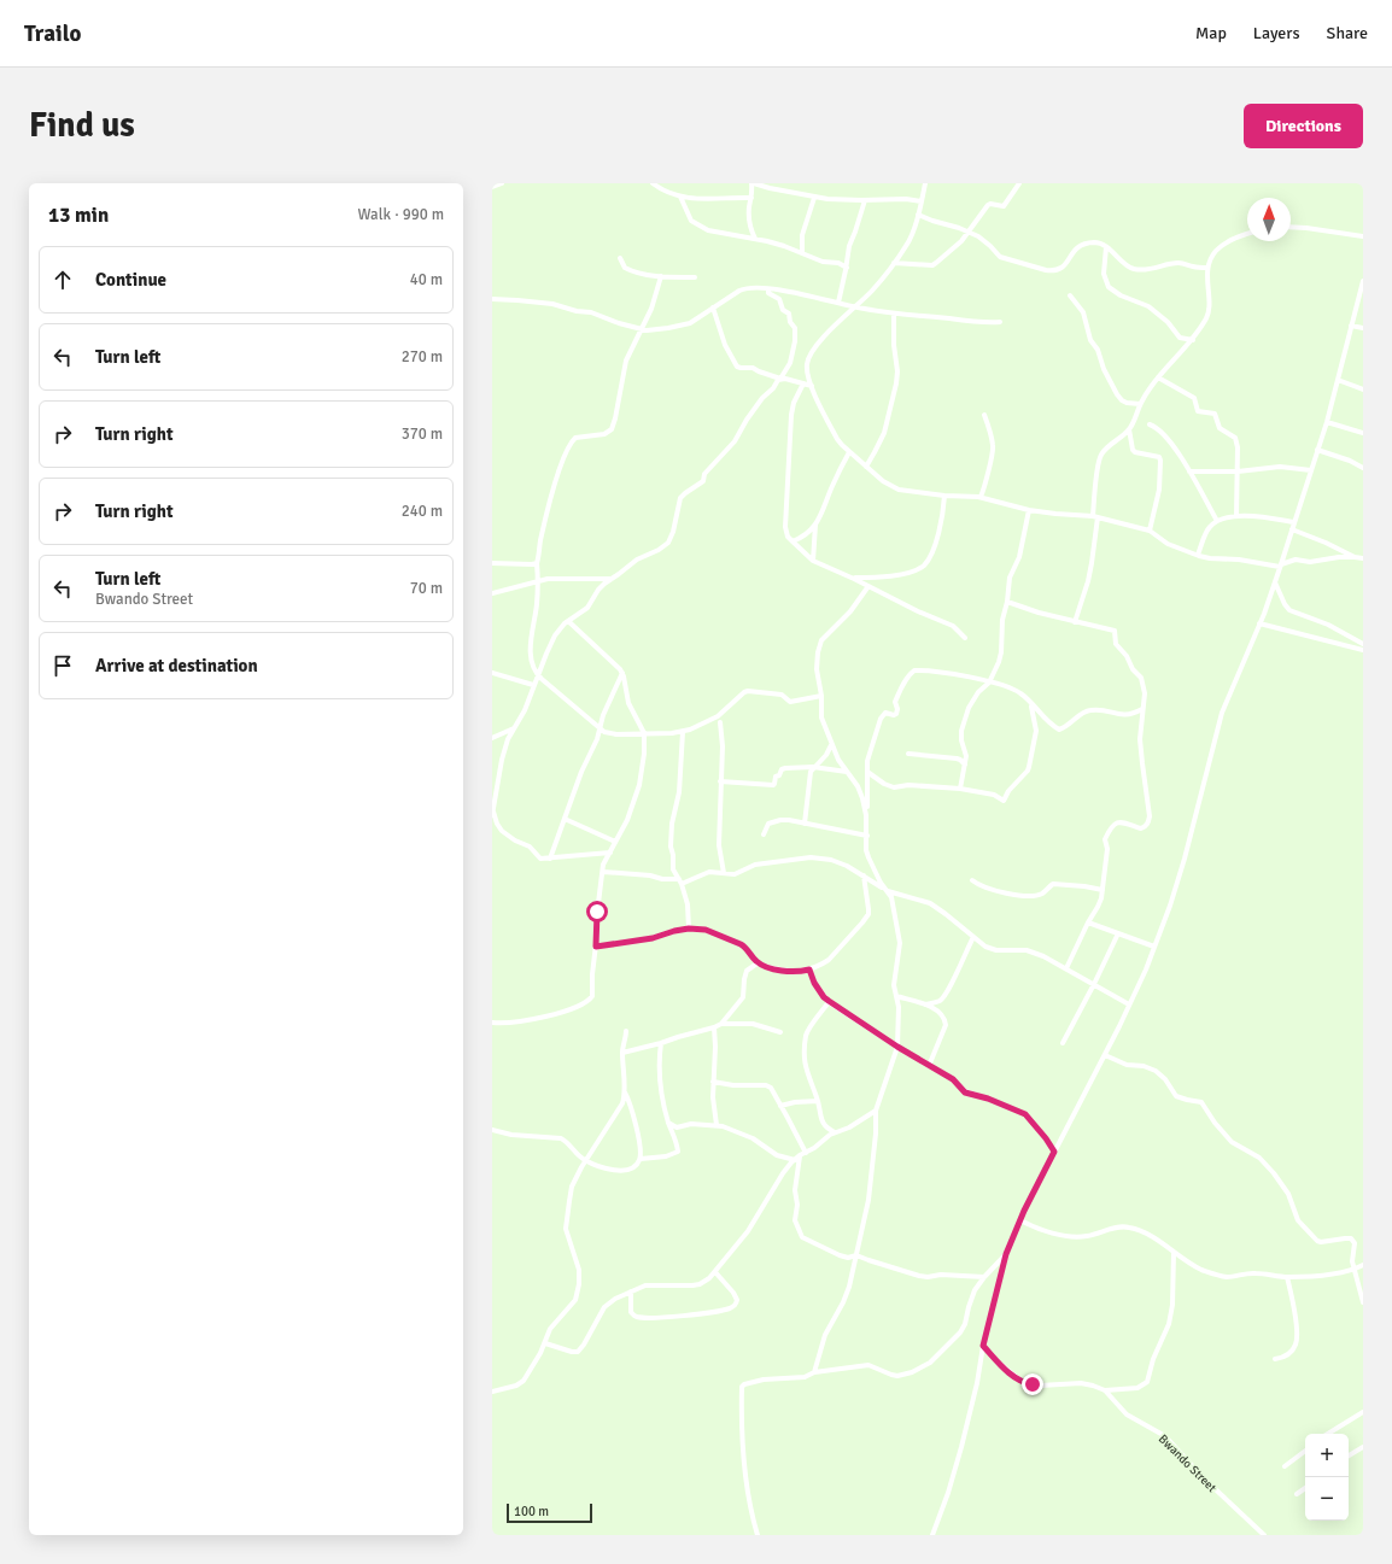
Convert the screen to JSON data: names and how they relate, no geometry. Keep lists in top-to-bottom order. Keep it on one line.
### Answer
{"streets":{"street":["Bwando Street"]},"scale_bar":"100 m","north":"top","page":{"header":"Trailo","nav":["Map","Layers","Share"],"buttons":"Directions","title":"Find us","heading":["13 min","Walk · 990 m"],"list":[["Continue","40 m"],["Turn left","270 m"],["Turn right","370 m"],["Turn right","240 m"],["Turn left","Bwando Street","70 m"],"Arrive at destination"],"map_buttons":["+","−"],"scale":"100 m"}}
